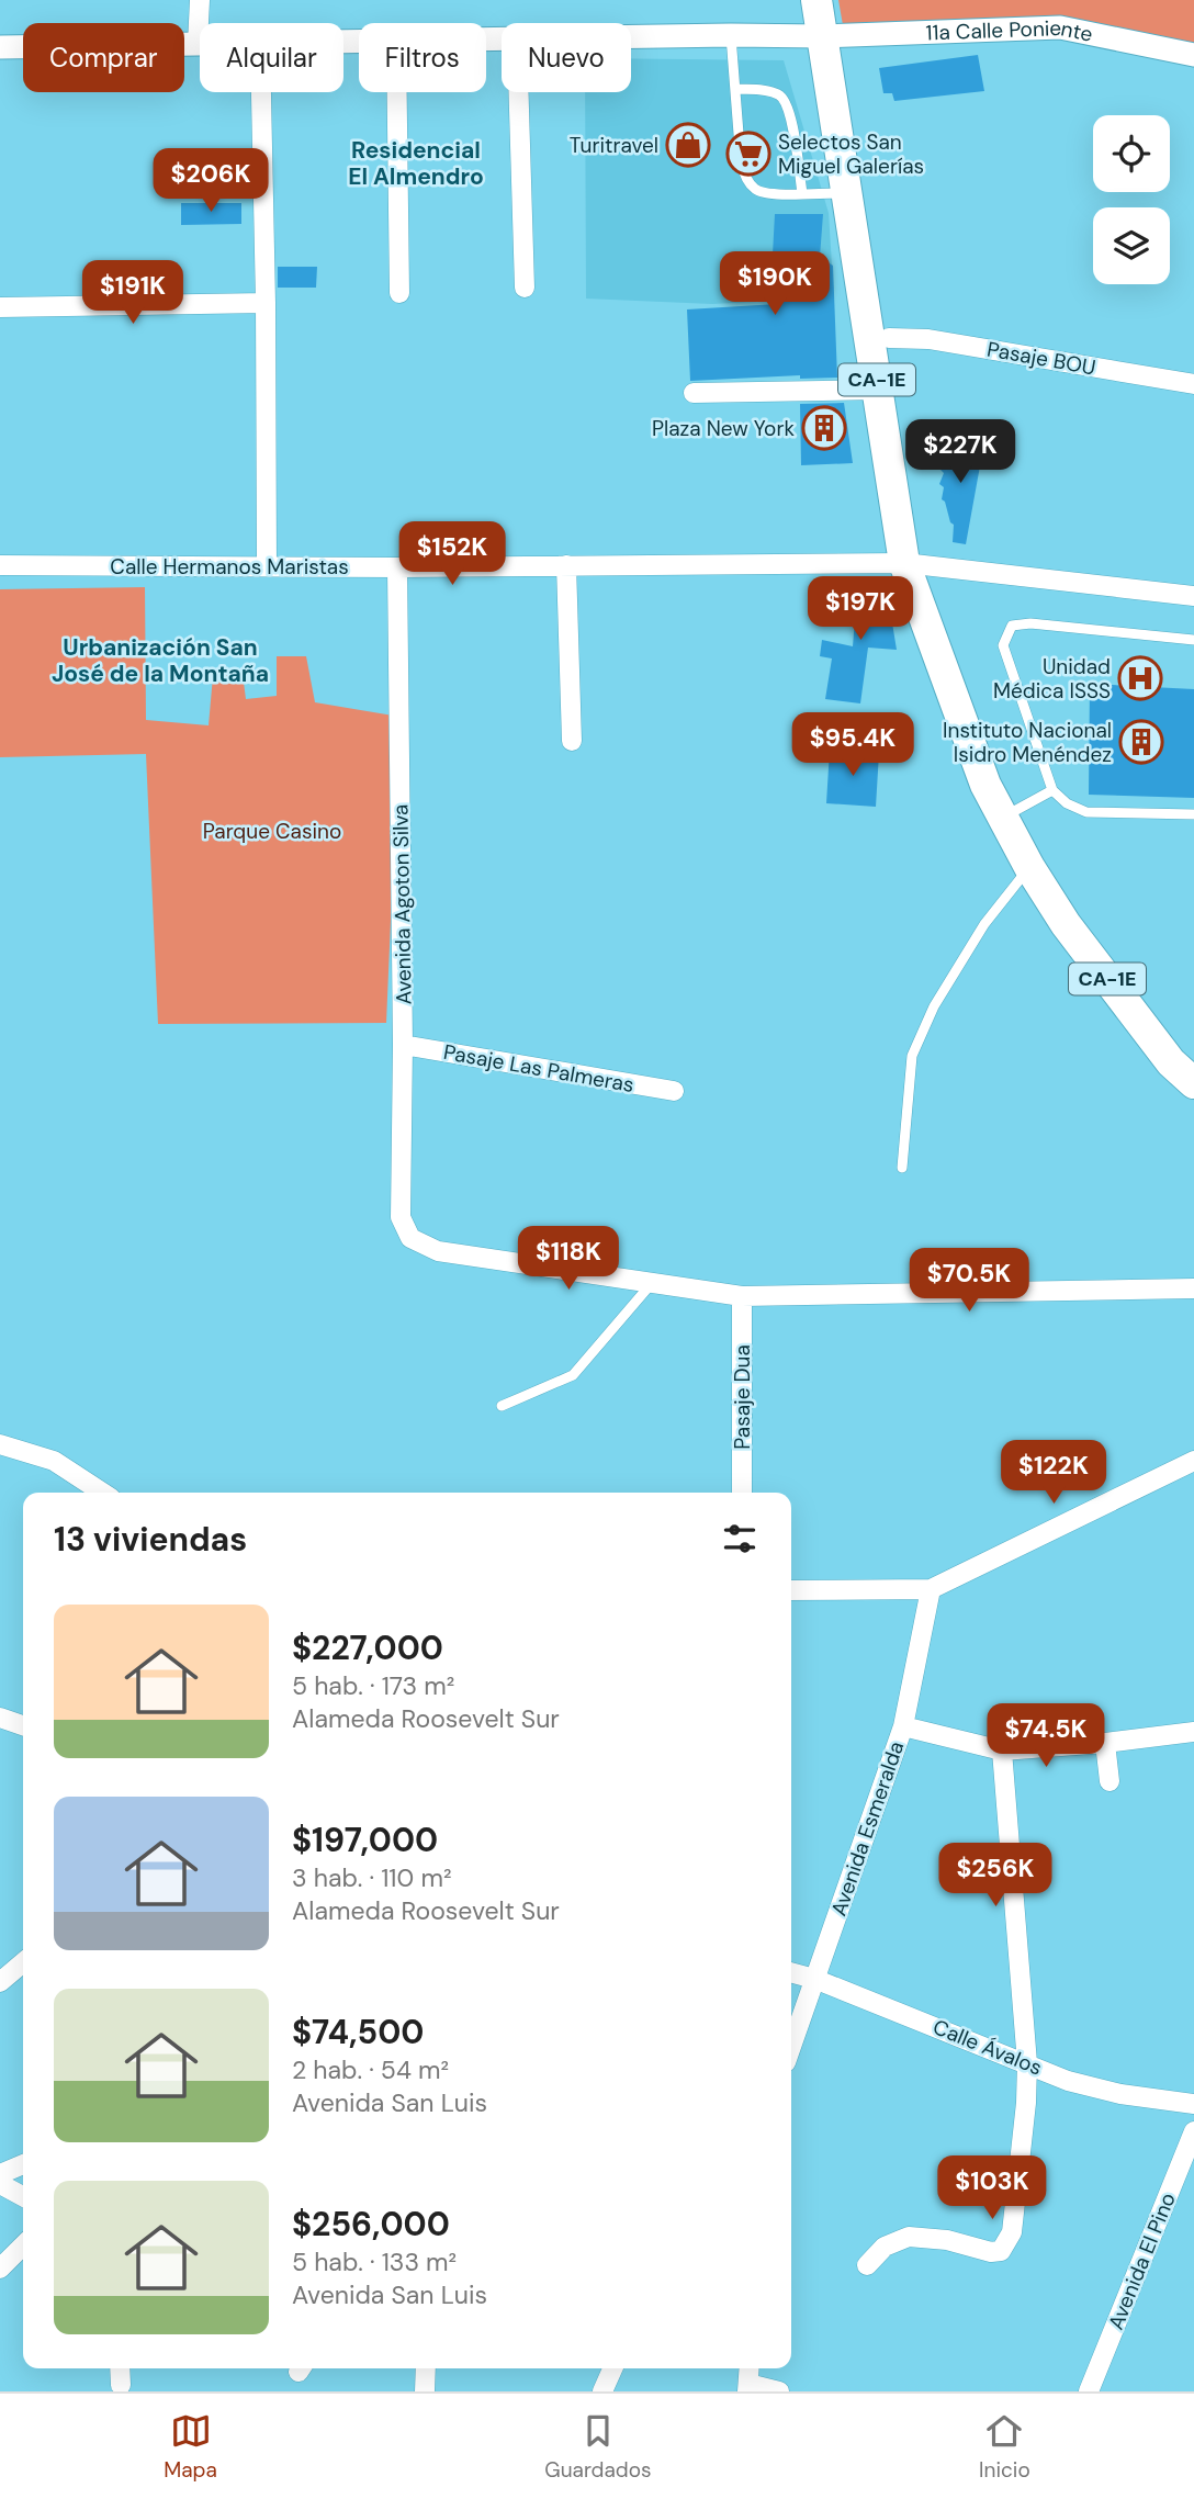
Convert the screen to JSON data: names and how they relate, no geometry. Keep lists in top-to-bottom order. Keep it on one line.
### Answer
{"streets":{"highway":["CA-1E"],"street":["11a Calle Poniente","Pasaje BOU","Calle Hermanos Maristas","Avenida Agoton Silva","Pasaje Las Palmeras","Pasaje Dua","Avenida Esmeralda","Calle Ávalos","Avenida El Pino"]},"crossings":[["11a Calle Poniente","CA-1E"],["Pasaje BOU","CA-1E"],["CA-1E","Calle Hermanos Maristas"],["Calle Hermanos Maristas","Avenida Agoton Silva"],["Avenida Agoton Silva","Pasaje Las Palmeras"],["Avenida Esmeralda","Calle Ávalos"]],"districts":["Residencial El Almendro","Urbanización San José de la Montaña"],"parks":["Parque Casino"],"places":{"shop":["Turitravel"],"supermarket":["Selectos San Miguel Galerías"],"building":["Plaza New York","Instituto Nacional Isidro Menéndez"],"hospital":["Unidad Médica ISSS"]},"page":{"chip":["Comprar","Alquilar","Filtros","Nuevo"],"price":["$206K","$190K","$191K","$227K","$152K","$197K","$95.4K","$118K","$70.5K","$122K","$74.5K","$256K","$103K"],"heading":"13 viviendas","list":[{"name":"$227,000","note":"5 hab. · 173 m² · Alameda Roosevelt Sur"},{"name":"$197,000","note":"3 hab. · 110 m² · Alameda Roosevelt Sur"},{"name":"$74,500","note":"2 hab. · 54 m² · Avenida San Luis"},{"name":"$256,000","note":"5 hab. · 133 m² · Avenida San Luis"}],"tabs":["Mapa","Guardados","Inicio"]}}
